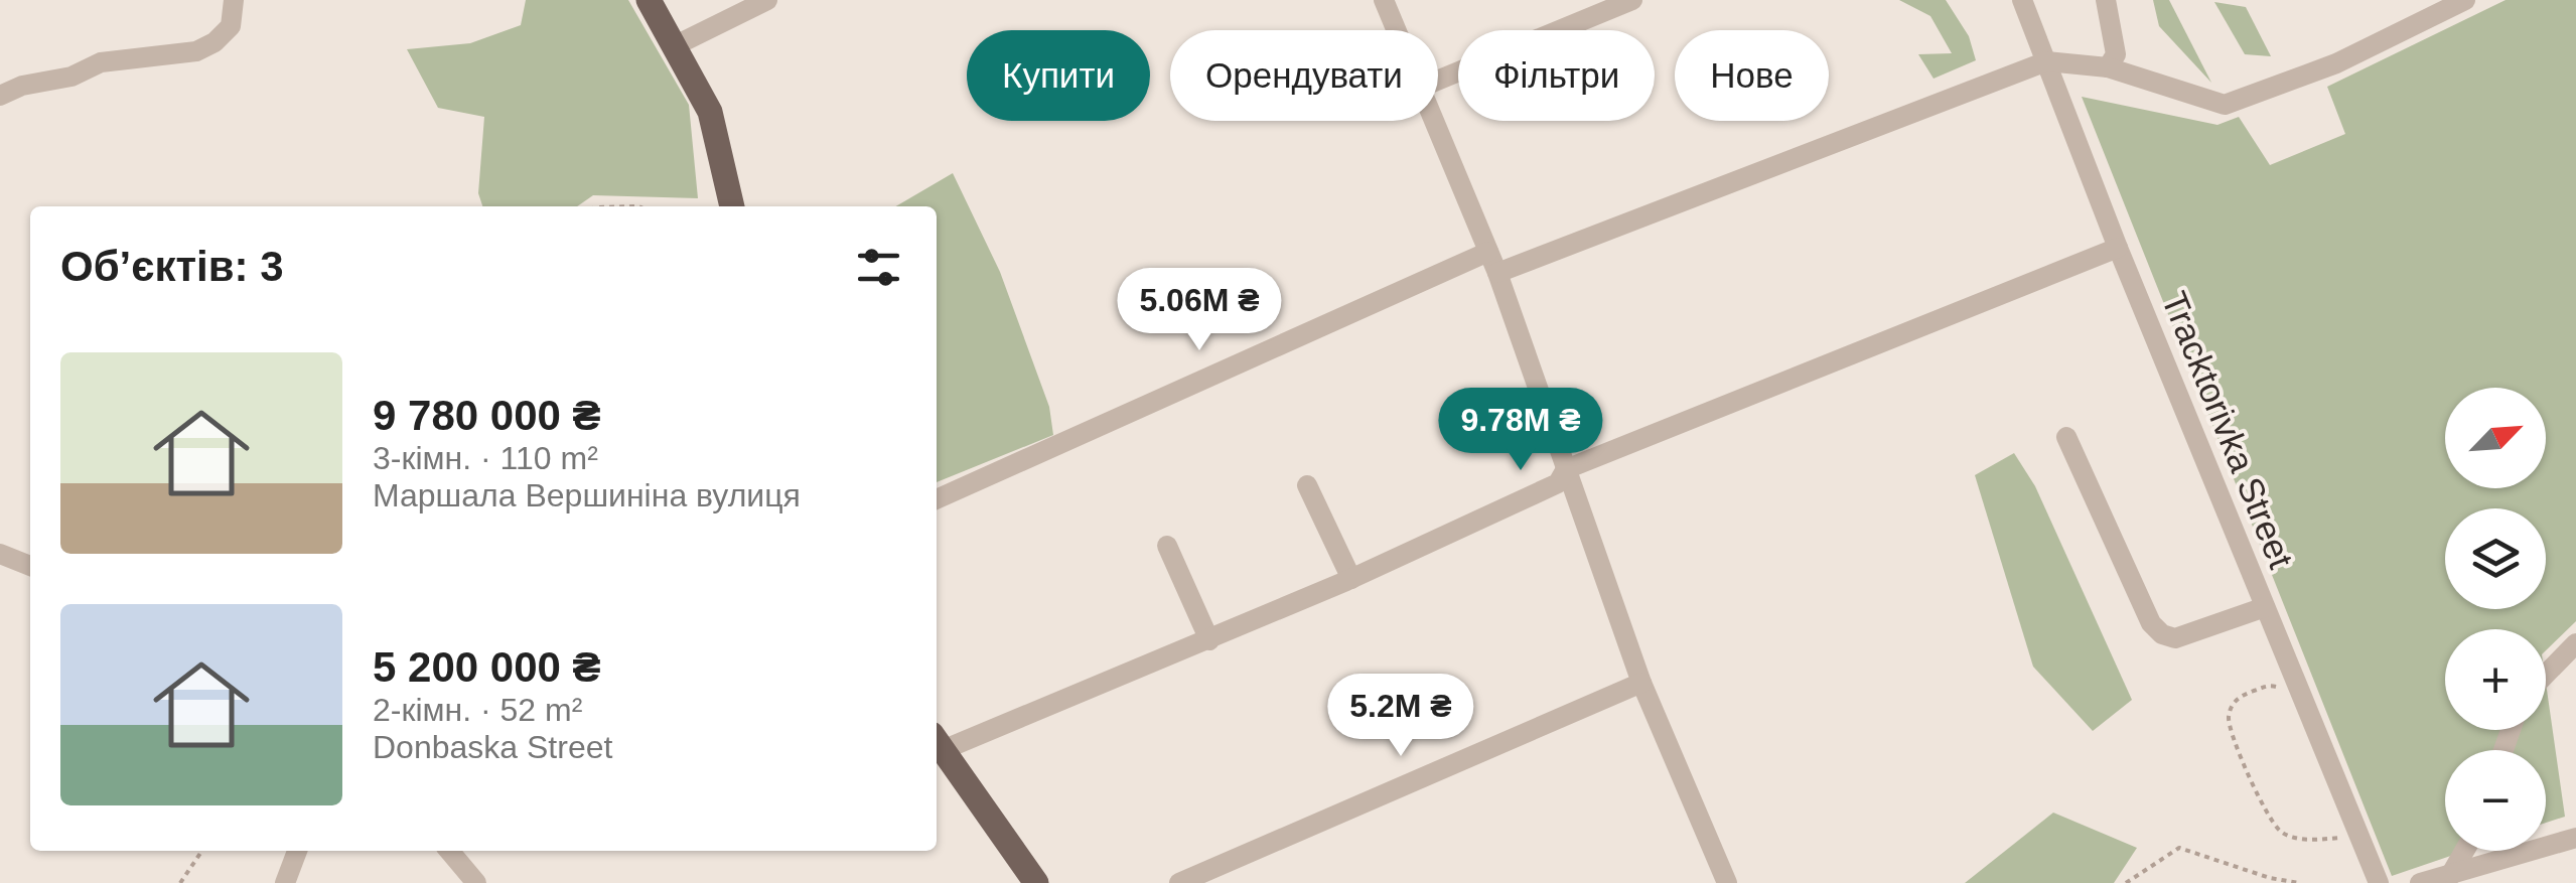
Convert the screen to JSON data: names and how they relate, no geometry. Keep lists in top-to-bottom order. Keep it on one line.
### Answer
{"streets":{"street":["Tracktorivka Street"]},"north":"top right","page":{"chip":["Купити","Орендувати","Фільтри","Нове"],"heading":"Об’єктів: 3","price":["5.06M ₴","9.78M ₴","5.2M ₴"],"list":[{"name":"9 780 000 ₴","note":"3-кімн. · 110 m² · Маршала Вершиніна вулиця"},{"name":"5 200 000 ₴","note":"2-кімн. · 52 m² · Donbaska Street"}],"map_buttons":["+","−"]}}
